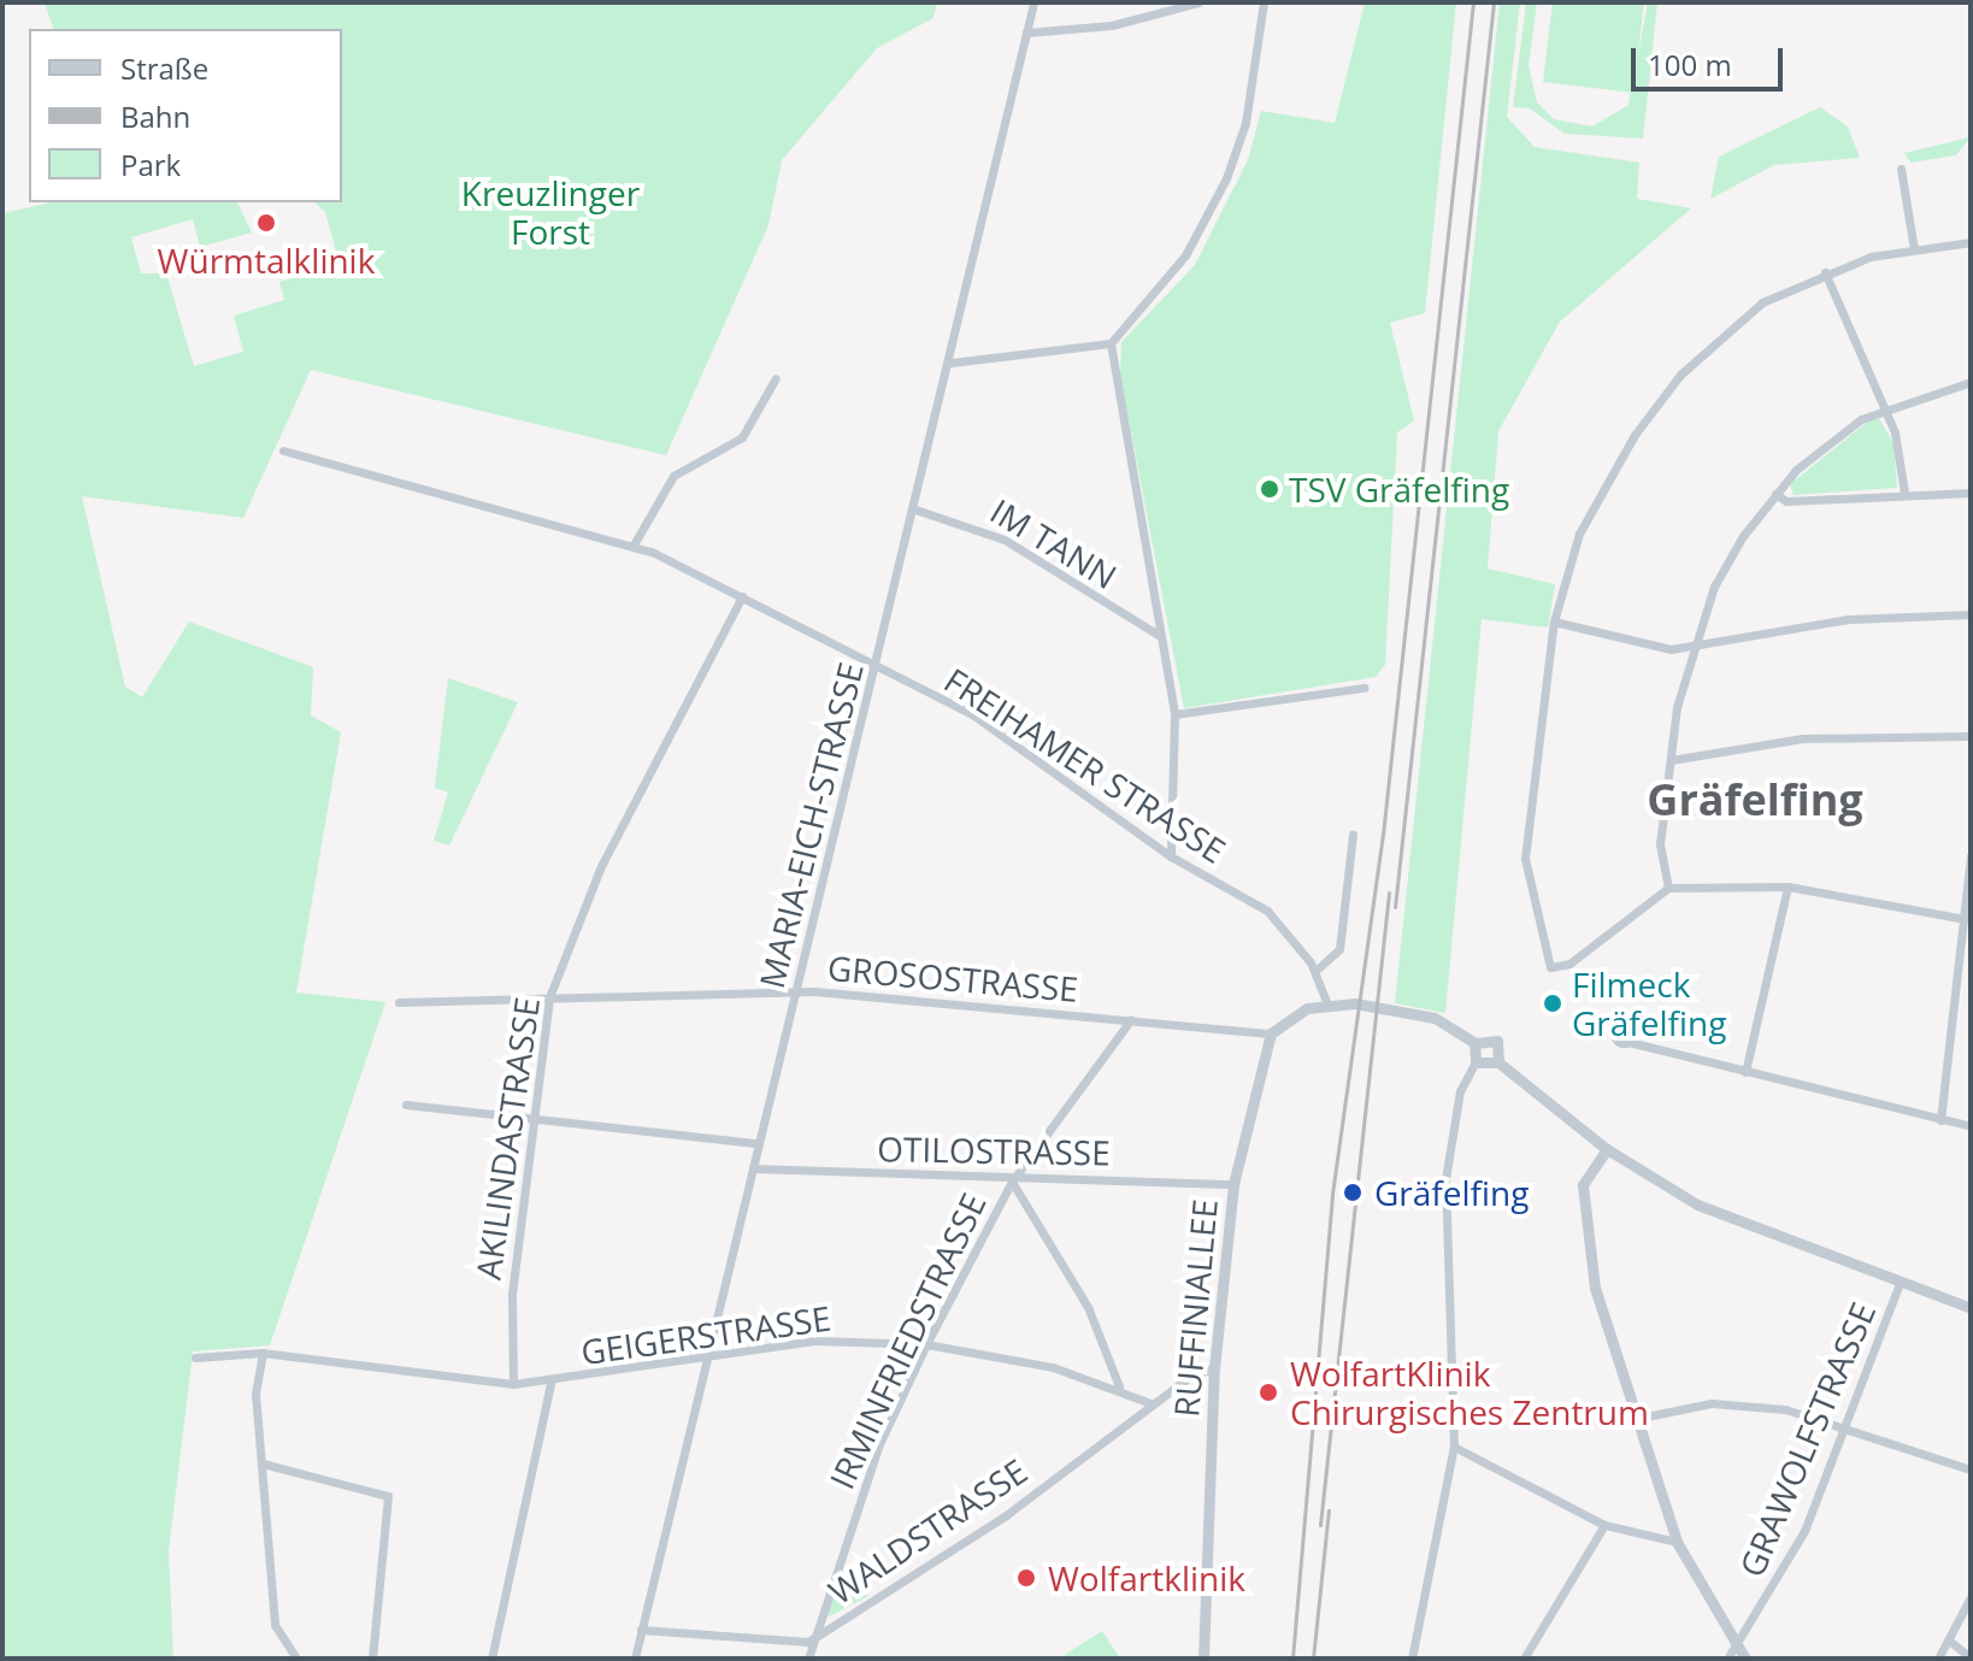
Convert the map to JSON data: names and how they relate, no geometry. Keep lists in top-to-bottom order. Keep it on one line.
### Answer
{"streets":{"street":["IM TANN","FREIHAMER STRASSE","MARIA-EICH-STRASSE","GROSOSTRASSE","AKILINDASTRASSE","OTILOSTRASSE","RUFFINIALLEE","GEIGERSTRASSE","IRMINFRIEDSTRASSE","GRAWOLFSTRASSE","WALDSTRASSE"]},"crossings":[["IM TANN","MARIA-EICH-STRASSE"],["FREIHAMER STRASSE","MARIA-EICH-STRASSE"],["FREIHAMER STRASSE","AKILINDASTRASSE"],["MARIA-EICH-STRASSE","GROSOSTRASSE"],["MARIA-EICH-STRASSE","OTILOSTRASSE"],["MARIA-EICH-STRASSE","GEIGERSTRASSE"],["MARIA-EICH-STRASSE","WALDSTRASSE"],["GROSOSTRASSE","AKILINDASTRASSE"],["GROSOSTRASSE","RUFFINIALLEE"],["GROSOSTRASSE","IRMINFRIEDSTRASSE"],["AKILINDASTRASSE","GEIGERSTRASSE"],["OTILOSTRASSE","RUFFINIALLEE"],["OTILOSTRASSE","IRMINFRIEDSTRASSE"],["RUFFINIALLEE","WALDSTRASSE"],["GEIGERSTRASSE","IRMINFRIEDSTRASSE"],["GEIGERSTRASSE","WALDSTRASSE"],["IRMINFRIEDSTRASSE","WALDSTRASSE"]],"districts":["Gräfelfing"],"parks":["Kreuzlinger Forst"],"places":["Würmtalklinik","TSV Gräfelfing","Filmeck Gräfelfing","Gräfelfing","WolfartKlinik Chirurgisches Zentrum","Wolfartklinik"],"legend":["Straße","Bahn","Park"],"scale_bar":"100 m"}
